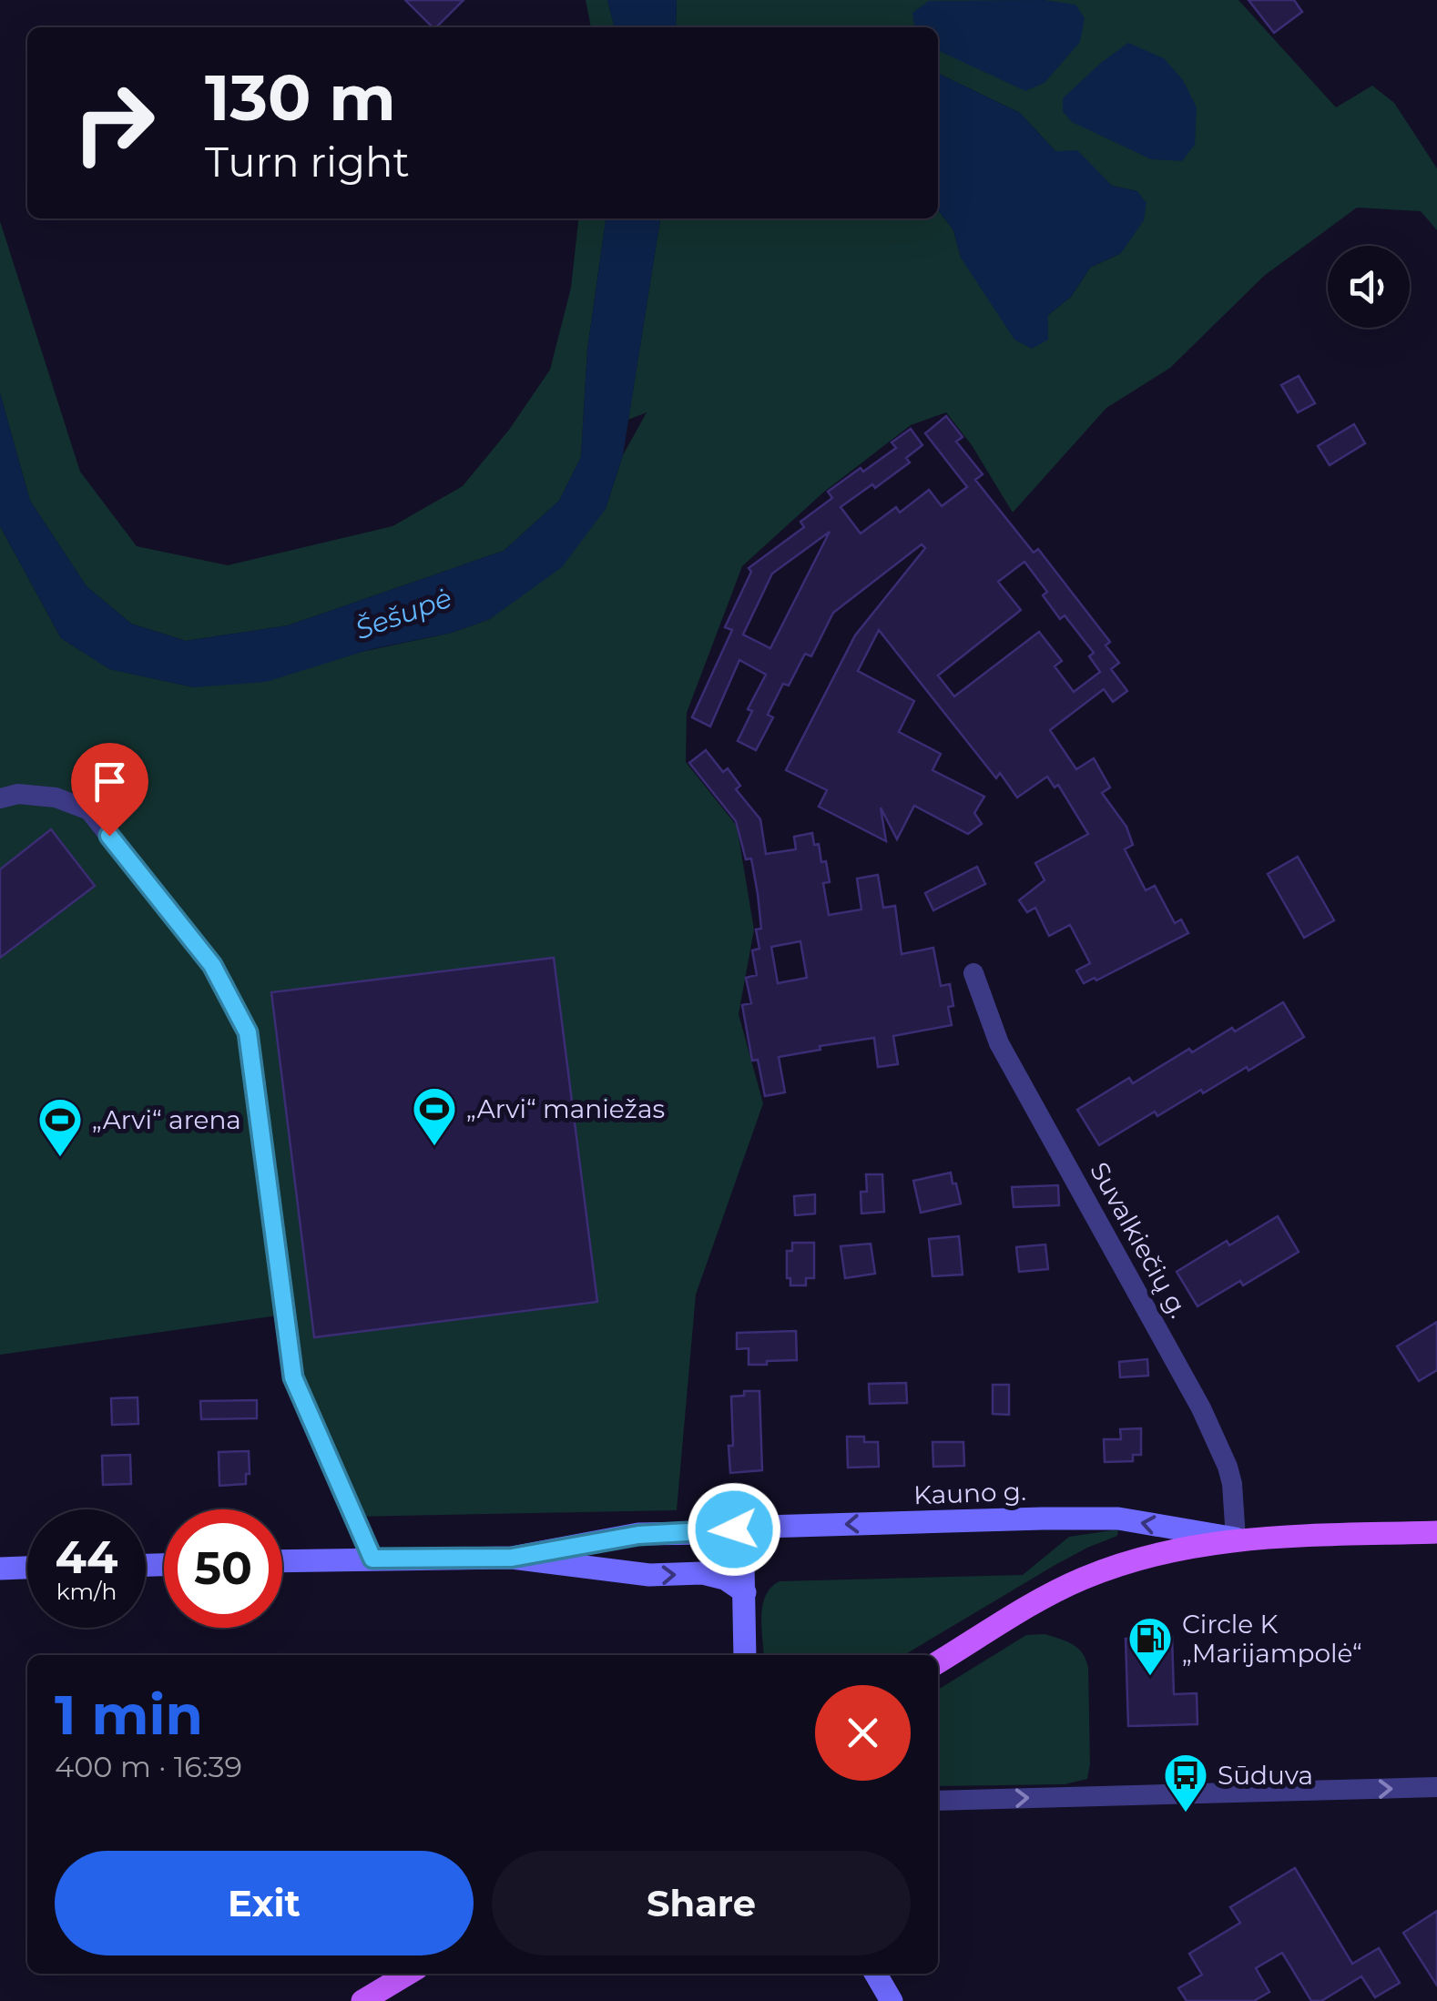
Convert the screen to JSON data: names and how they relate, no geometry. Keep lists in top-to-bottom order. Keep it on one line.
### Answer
{"streets":{"main road":["Kauno g."],"street":["Suvalkiečių g."]},"crossings":[["Suvalkiečių g.","Kauno g."]],"water":["Šešupė"],"places":{"sports":["„Arvi“ maniežas","„Arvi“ arena"],"fuel station":["Circle K „Marijampolė“"],"bus stop":["Sūduva"]},"page":{"turn":["130 m","Turn right"],"speed":"44 km/h","limit":"50","heading":["1 min","400 m · 16:39"],"buttons":["Exit","Share"]}}
